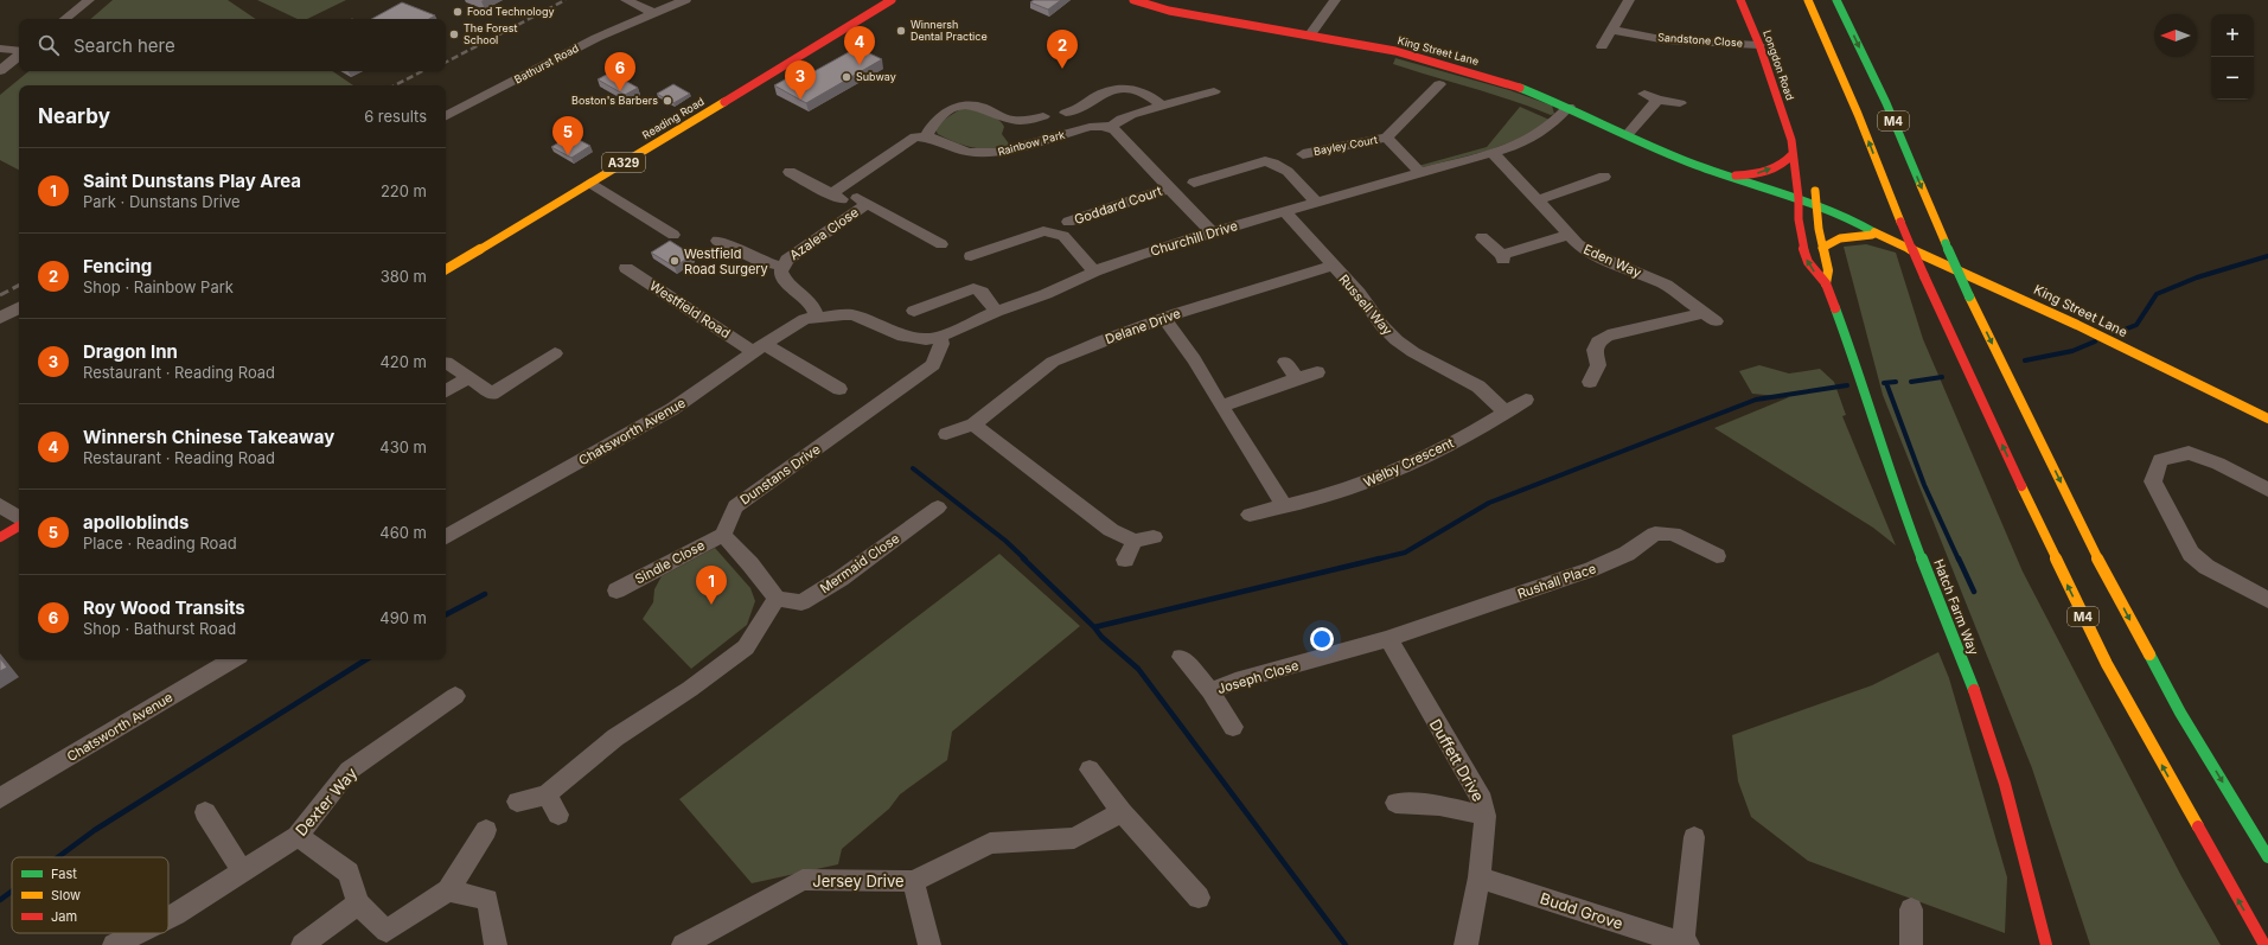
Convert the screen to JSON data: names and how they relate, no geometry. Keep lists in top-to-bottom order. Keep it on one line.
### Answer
{"streets":{"main road":["King Street Lane","Longdon Road","Reading Road","M4","A329","Hatch Farm Way"],"street":["Sandstone Close","Bathurst Road","Rainbow Park","Bayley Court","Goddard Court","Azalea Close","Churchill Drive","Eden Way","Russell Way","Westfield Road","Delane Drive","Chatsworth Avenue","Welby Crescent","Dunstans Drive","Sindle Close","Mermaid Close","Rushall Place","Joseph Close","Duffett Drive","Dexter Way","Jersey Drive","Budd Grove"]},"crossings":[["Sandstone Close","Longdon Road"],["King Street Lane","Longdon Road"],["King Street Lane","Churchill Drive"],["King Street Lane","Hatch Farm Way"],["Longdon Road","Hatch Farm Way"],["Bayley Court","Churchill Drive"],["Azalea Close","Churchill Drive"],["Azalea Close","Chatsworth Avenue"],["Churchill Drive","Eden Way"],["Churchill Drive","Russell Way"],["Churchill Drive","Chatsworth Avenue"],["Churchill Drive","Dunstans Drive"],["Russell Way","Delane Drive"],["Russell Way","Welby Crescent"],["Westfield Road","Chatsworth Avenue"],["Dunstans Drive","Sindle Close"],["Rushall Place","Joseph Close"],["Rushall Place","Duffett Drive"],["Joseph Close","Duffett Drive"],["Duffett Drive","Budd Grove"]],"places":["Food Technology","Winnersh Dental Practice","The Forest School","Subway","Boston's Barbers","Westfield Road Surgery"],"legend":["Fast","Slow","Jam"],"north":"left","page":{"map_buttons":["+","−"],"search":"Search here","pins":["4","2","6","3","5","1"],"heading":["Nearby","6 results"],"list":[{"mark":"1","name":"Saint Dunstans Play Area","note":"Park · Dunstans Drive","value":"220 m"},{"mark":"2","name":"Fencing","note":"Shop · Rainbow Park","value":"380 m"},{"mark":"3","name":"Dragon Inn","note":"Restaurant · Reading Road","value":"420 m"},{"mark":"4","name":"Winnersh Chinese Takeaway","note":"Restaurant · Reading Road","value":"430 m"},{"mark":"5","name":"apolloblinds","note":"Place · Reading Road","value":"460 m"},{"mark":"6","name":"Roy Wood Transits","note":"Shop · Bathurst Road","value":"490 m"}]}}
